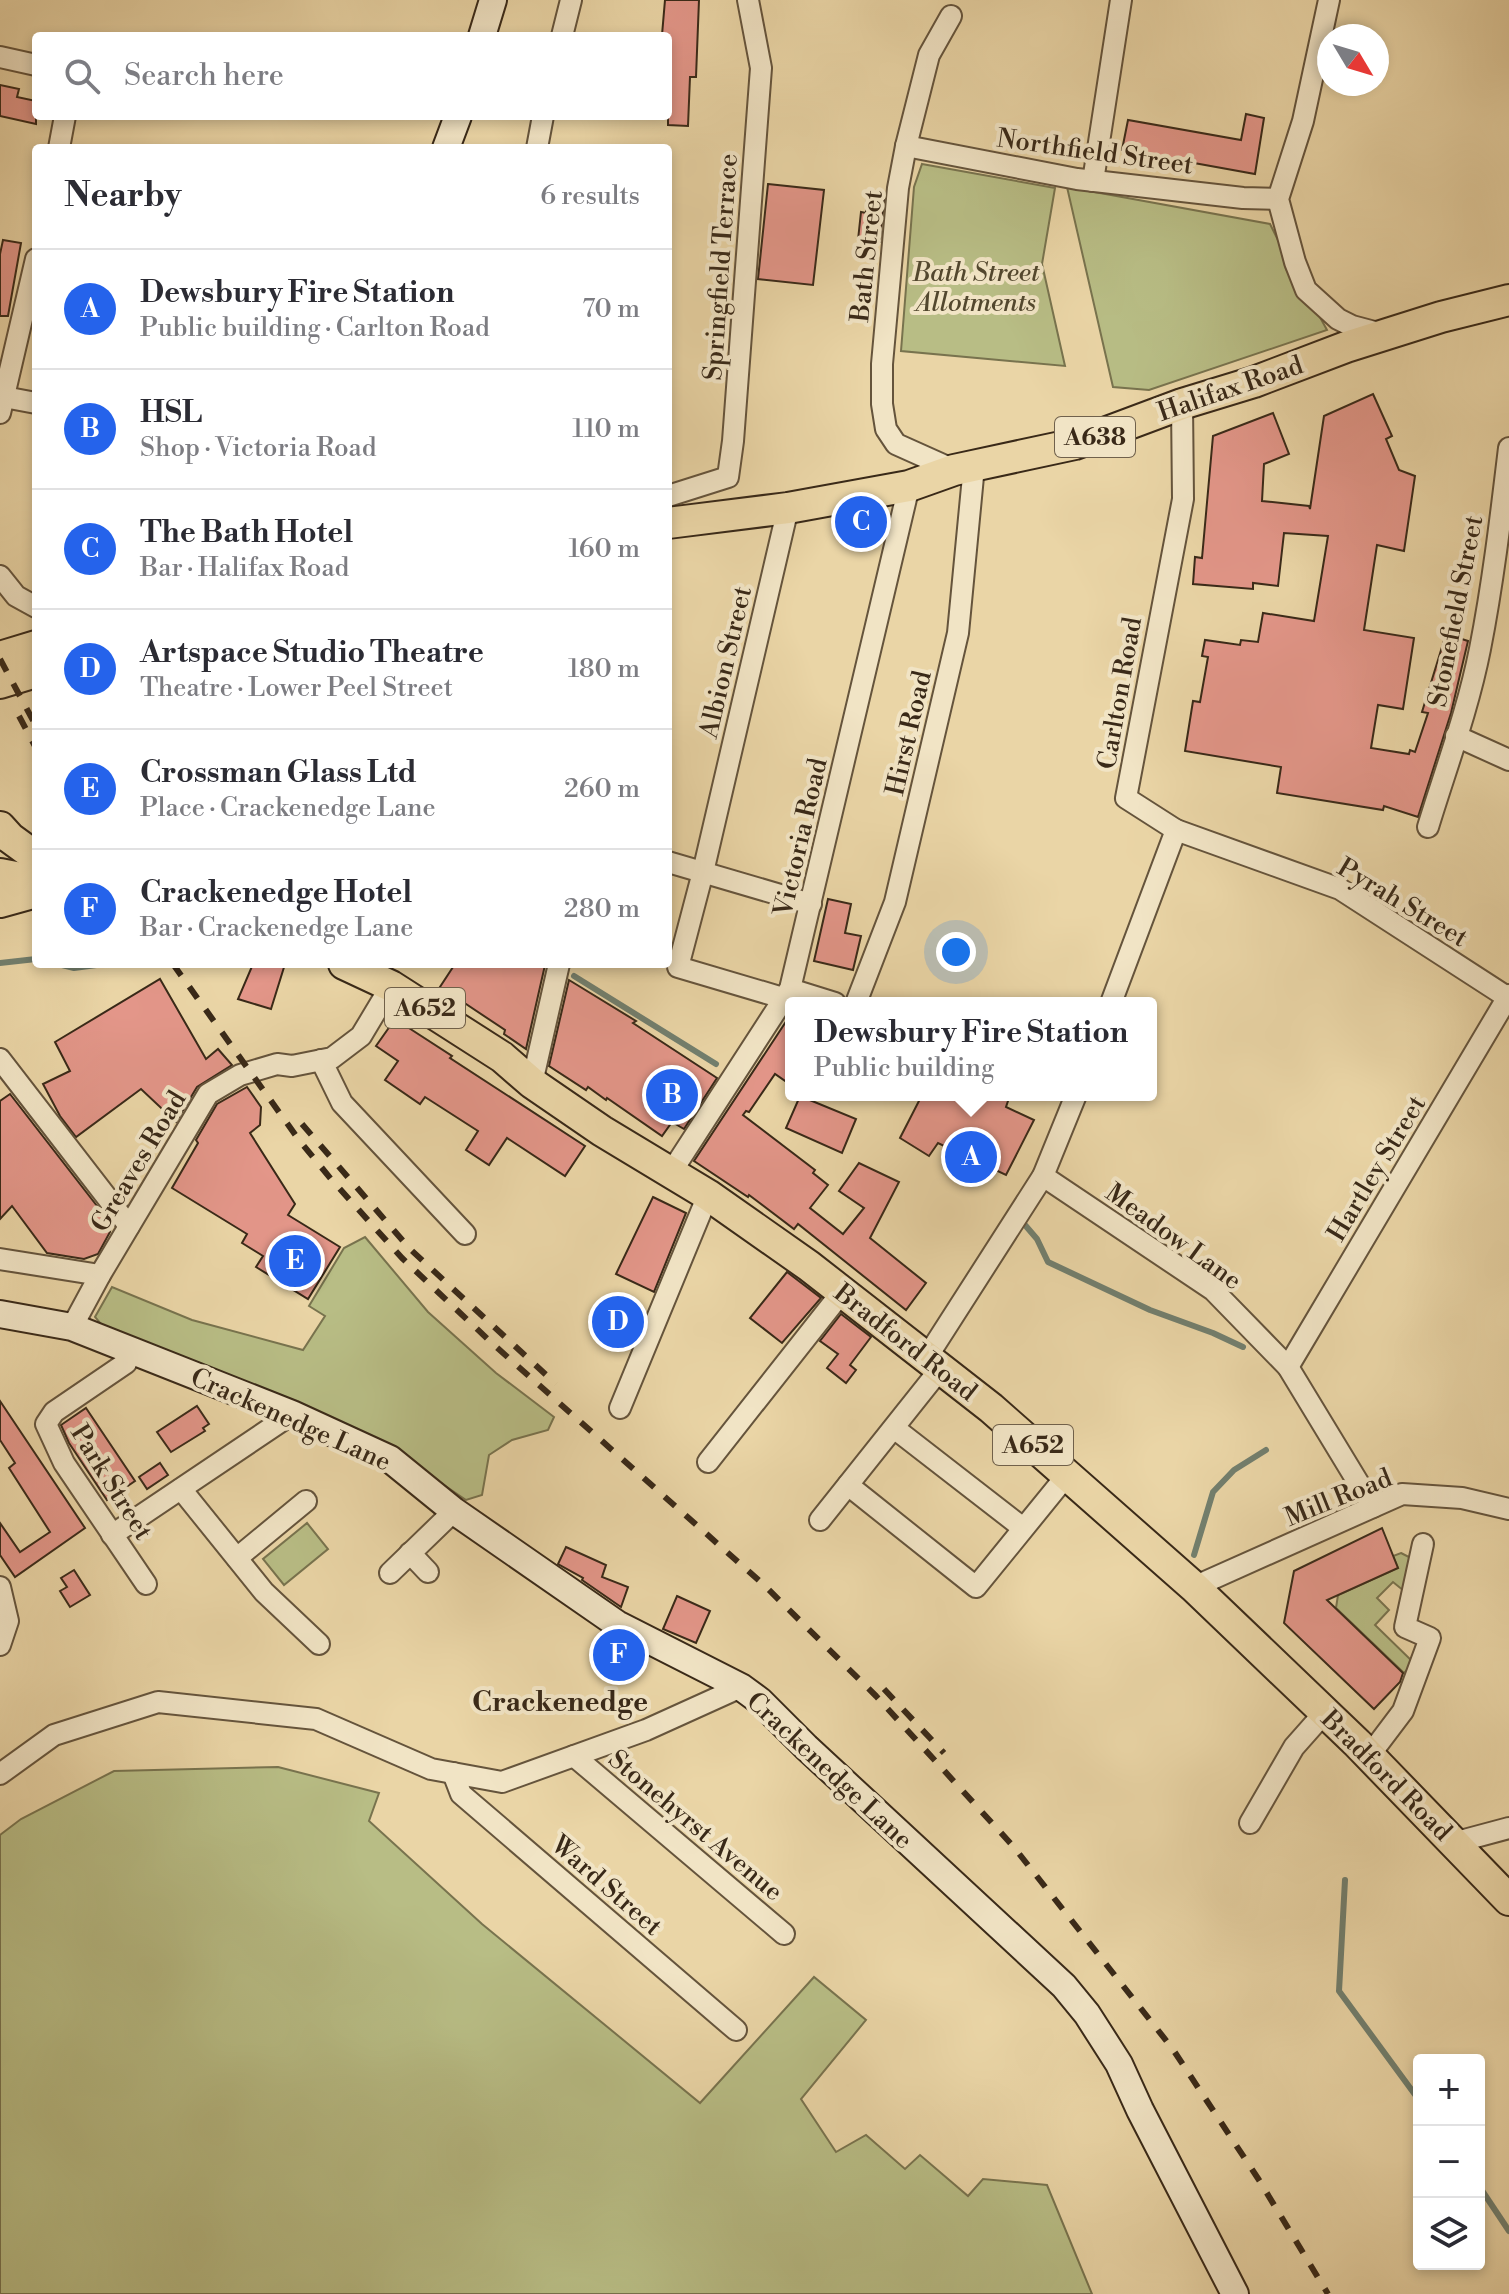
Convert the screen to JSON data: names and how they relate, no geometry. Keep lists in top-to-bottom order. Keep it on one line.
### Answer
{"streets":{"main road":["Halifax Road","A638","A652","Bradford Road"],"street":["Northfield Street","Bath Street","Springfield Terrace","Stonefield Street","Albion Street","Carlton Road","Hirst Road","Victoria Road","Pyrah Street","Greaves Road","Hartley Street","Meadow Lane","Crackenedge Lane","Park Street","Mill Road","Stonehyrst Avenue","Ward Street"]},"crossings":[["Northfield Street","Bath Street"],["Bath Street","Halifax Road"],["Bath Street","Hirst Road"],["Halifax Road","Albion Street"],["Halifax Road","Carlton Road"],["Halifax Road","Hirst Road"],["Halifax Road","Victoria Road"],["Albion Street","Victoria Road"],["Carlton Road","Pyrah Street"],["Victoria Road","Bradford Road"],["Pyrah Street","Hartley Street"],["Greaves Road","Bradford Road"],["Greaves Road","Crackenedge Lane"],["Hartley Street","Meadow Lane"],["Meadow Lane","Mill Road"],["Bradford Road","Mill Road"],["Crackenedge Lane","Park Street"]],"districts":["Crackenedge"],"parks":["Bath Street Allotments"],"north":"bottom right","page":{"search":"Search here","heading":["Nearby","6 results"],"list":[{"mark":"A","name":"Dewsbury Fire Station","note":"Public building · Carlton Road","value":"70 m"},{"mark":"B","name":"HSL","note":"Shop · Victoria Road","value":"110 m"},{"mark":"C","name":"The Bath Hotel","note":"Bar · Halifax Road","value":"160 m"},{"mark":"D","name":"Artspace Studio Theatre","note":"Theatre · Lower Peel Street","value":"180 m"},{"mark":"E","name":"Crossman Glass Ltd","note":"Place · Crackenedge Lane","value":"260 m"},{"mark":"F","name":"Crackenedge Hotel","note":"Bar · Crackenedge Lane","value":"280 m"}],"pins":["C","B","A","E","D","F"],"popup":["Dewsbury Fire Station","Public building"],"map_buttons":["+","−"]}}
